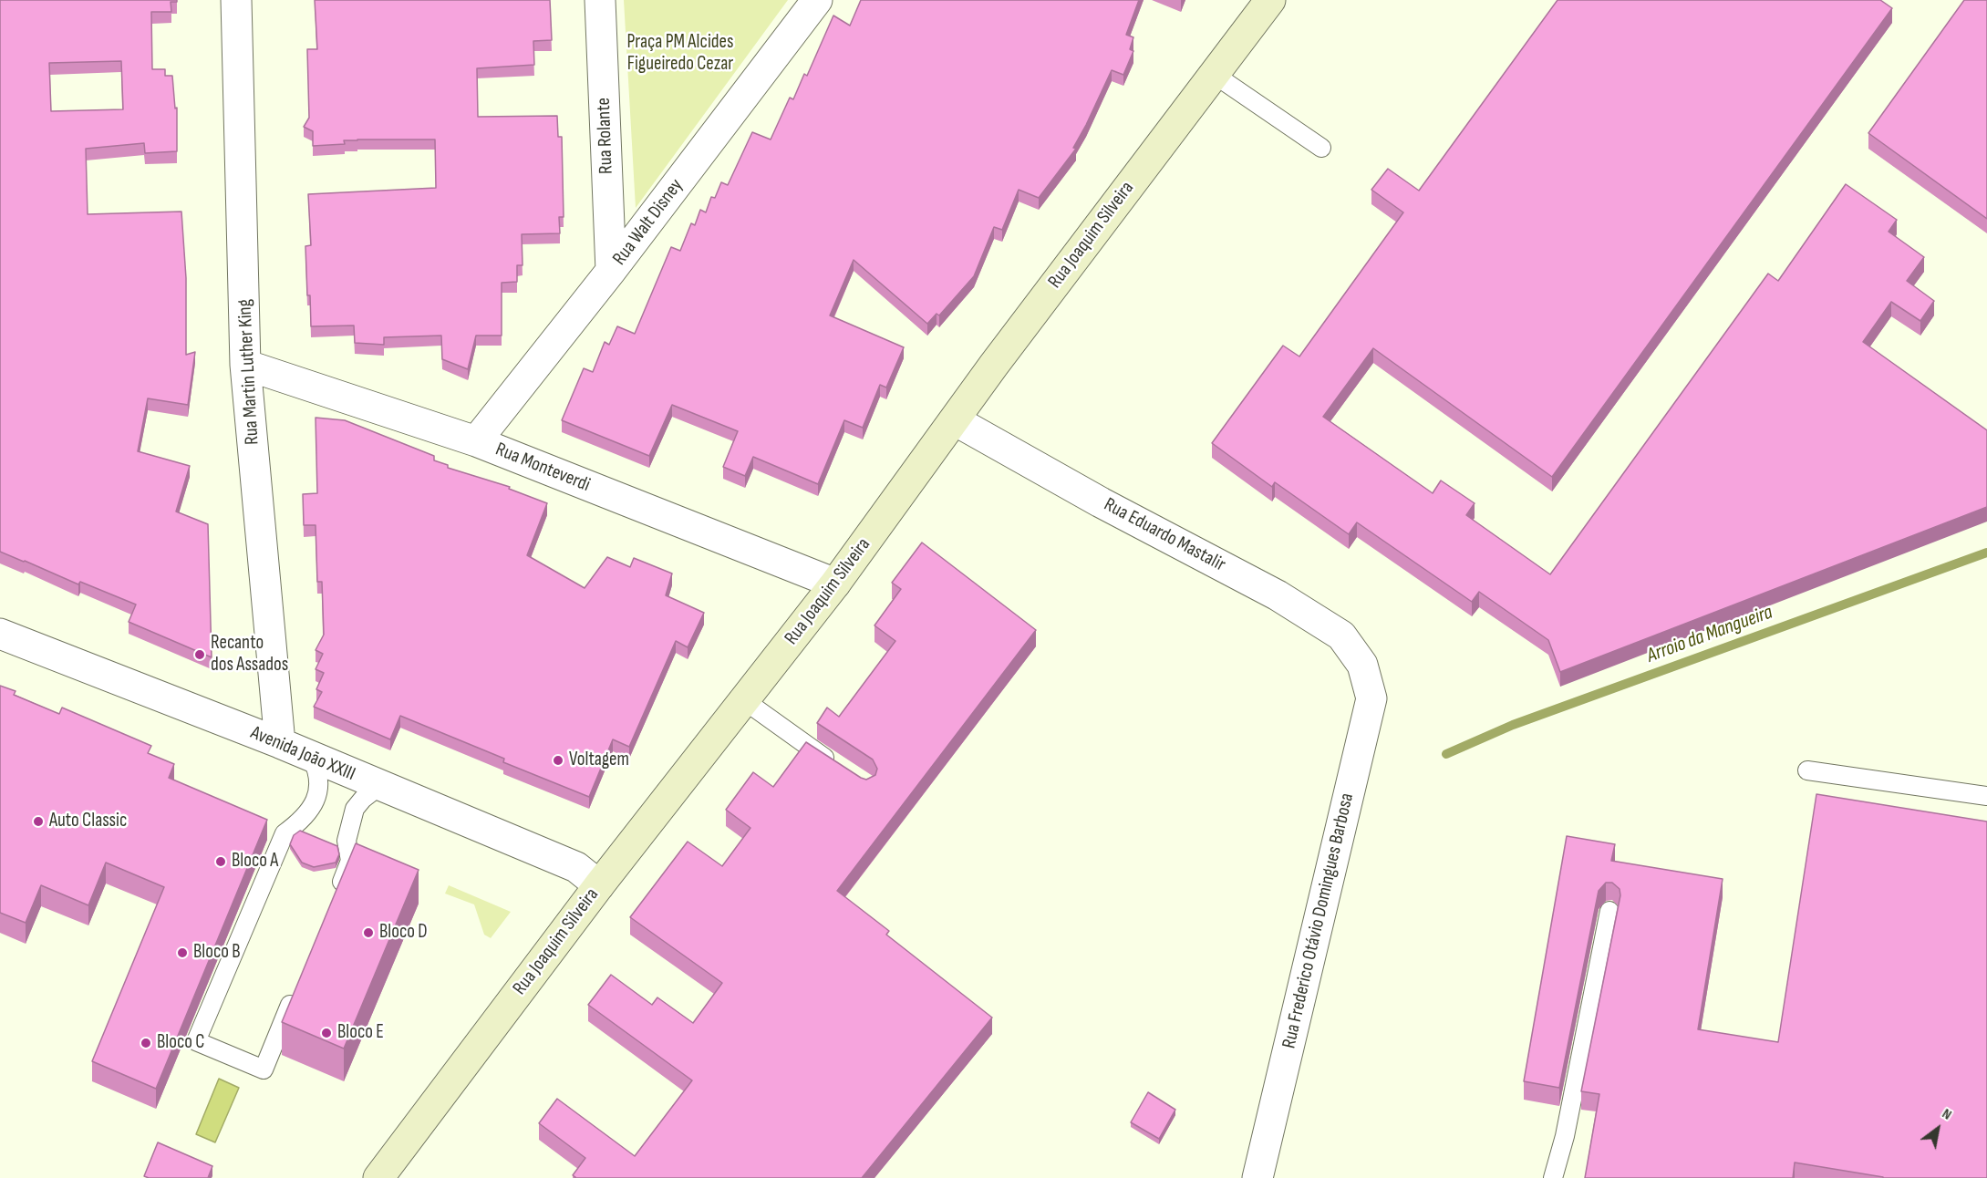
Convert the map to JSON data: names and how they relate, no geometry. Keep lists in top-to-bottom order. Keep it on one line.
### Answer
{"streets":{"street":["Rua Rolante","Rua Walt Disney","Rua Joaquim Silveira","Rua Martin Luther King","Rua Monteverdi","Rua Eduardo Mastalir","Avenida João XXIII","Rua Frederico Otávio Domingues Barbosa"]},"crossings":[["Rua Rolante","Rua Walt Disney"],["Rua Walt Disney","Rua Monteverdi"],["Rua Joaquim Silveira","Rua Monteverdi"],["Rua Joaquim Silveira","Rua Eduardo Mastalir"],["Rua Joaquim Silveira","Avenida João XXIII"],["Rua Martin Luther King","Rua Monteverdi"],["Rua Martin Luther King","Avenida João XXIII"],["Rua Eduardo Mastalir","Rua Frederico Otávio Domingues Barbosa"]],"water":["Arroio da Mangueira"],"parks":["Praça PM Alcides Figueiredo Cezar"],"places":["Recanto dos Assados","Voltagem","Auto Classic","Bloco A","Bloco D","Bloco B","Bloco E","Bloco C"],"north":"top right"}
